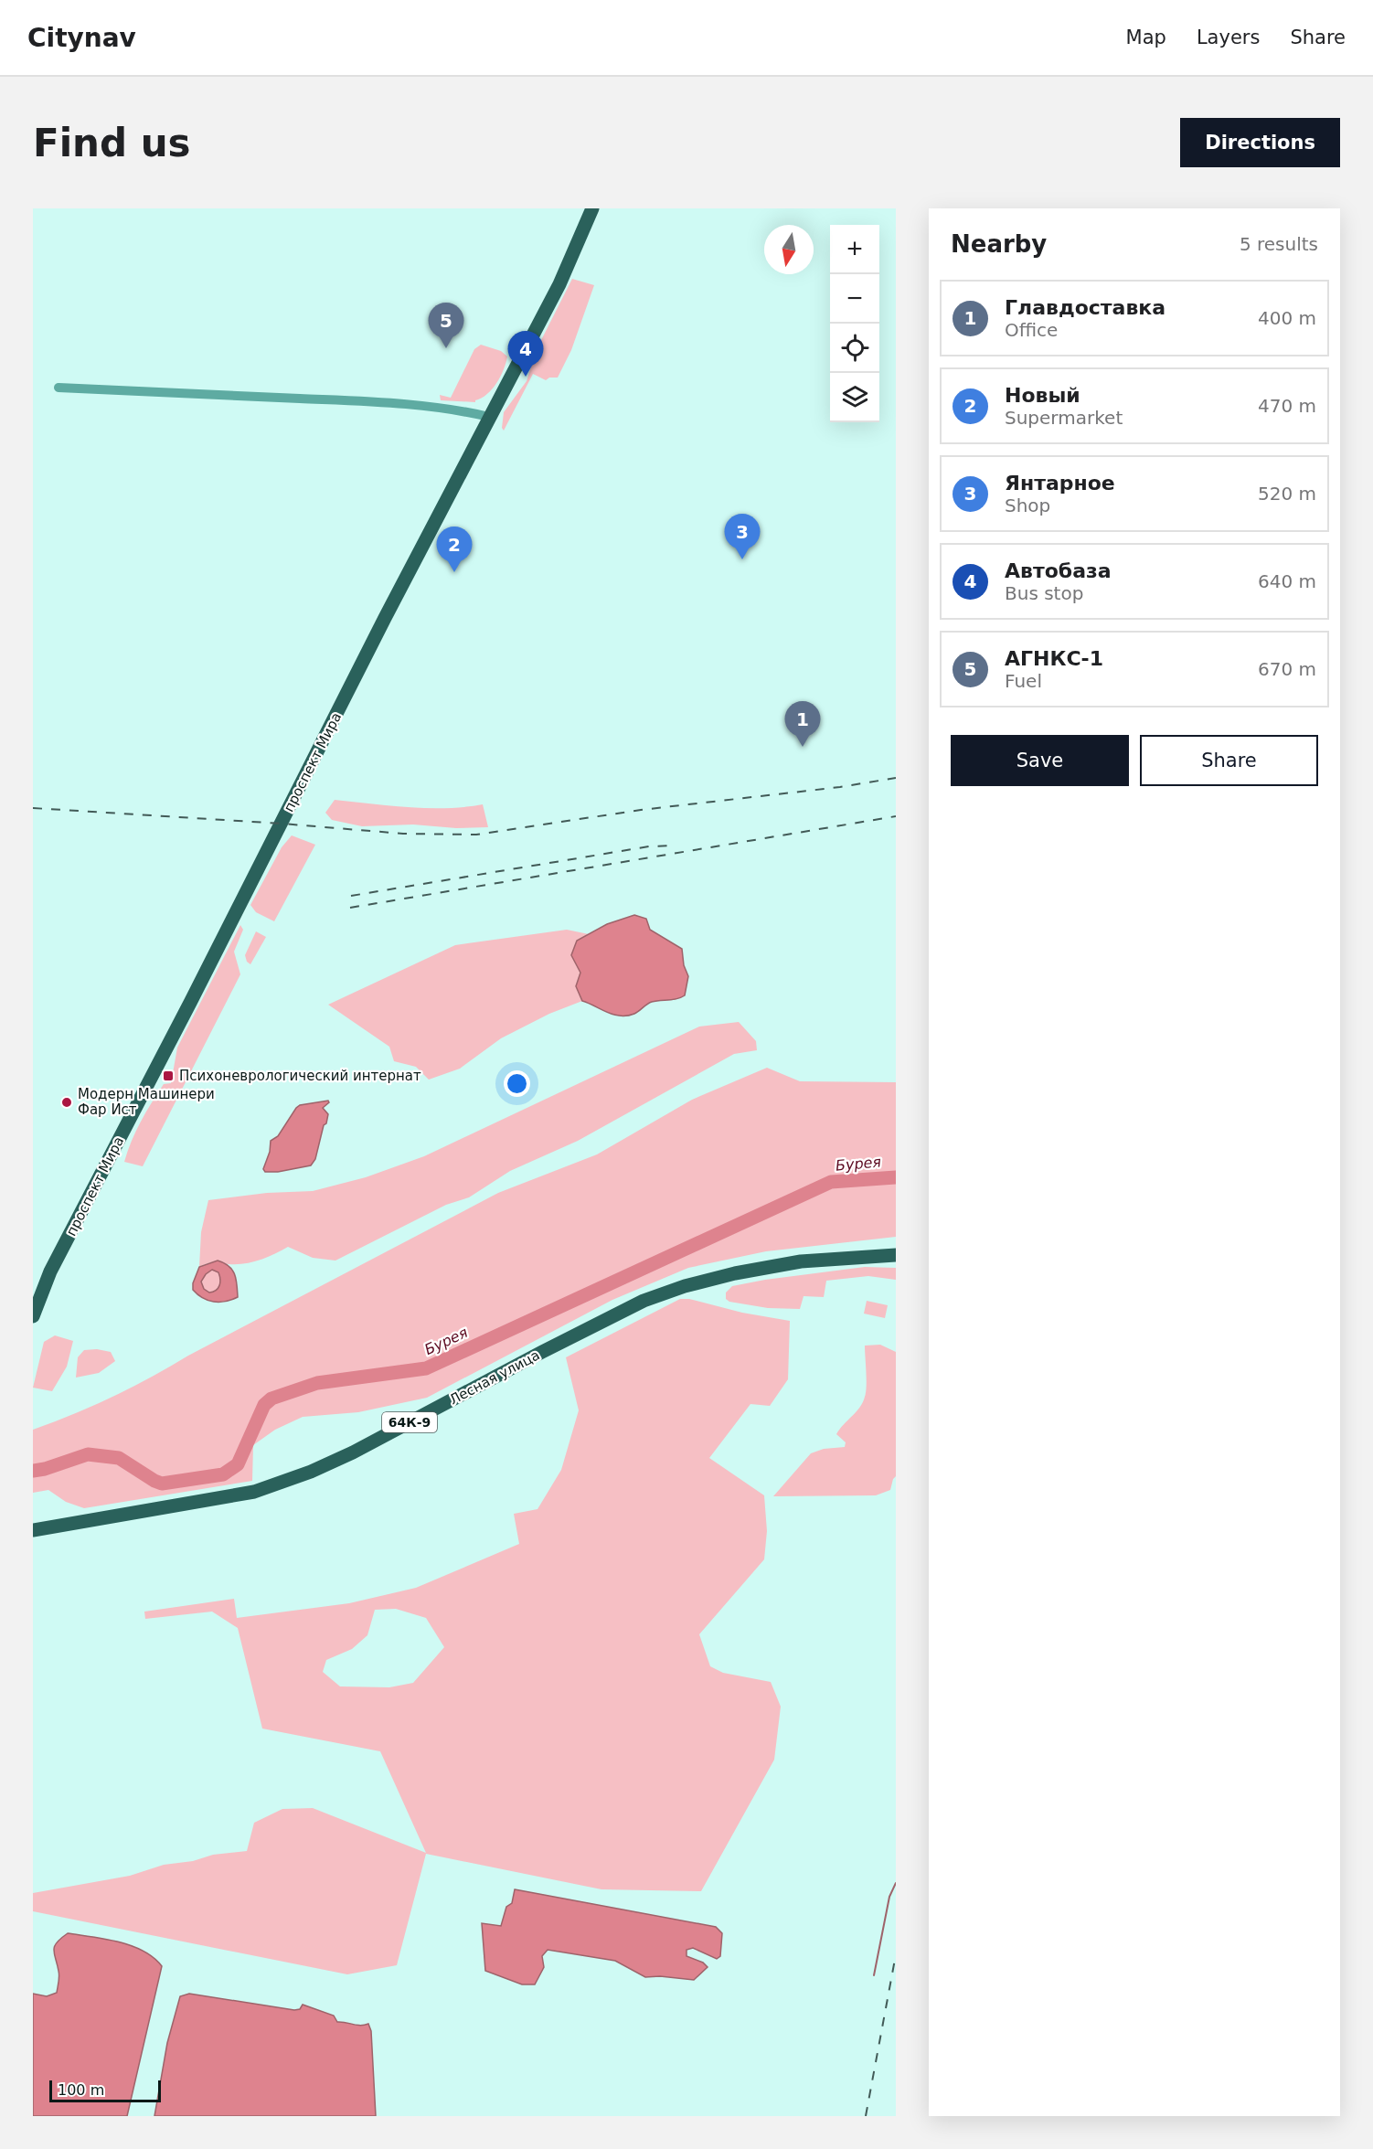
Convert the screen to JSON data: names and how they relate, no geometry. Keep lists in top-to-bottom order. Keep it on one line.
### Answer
{"streets":{"main road":["проспект Мира","Лесная улица","64К-9"]},"water":["Бурея"],"places":{"transit":["Психоневрологический интернат"],"other":["Модерн Машинери Фар Ист"]},"scale_bar":"100 m","north":"bottom","page":{"header":"Citynav","nav":["Map","Layers","Share"],"buttons":["Directions",["Save","Share"]],"title":"Find us","heading":["Nearby","5 results"],"map_buttons":["+","−"],"list":[{"mark":"1","name":"Главдоставка","note":"Office","value":"400 m"},{"mark":"2","name":"Новый","note":"Supermarket","value":"470 m"},{"mark":"3","name":"Янтарное","note":"Shop","value":"520 m"},{"mark":"4","name":"Автобаза","note":"Bus stop","value":"640 m"},{"mark":"5","name":"АГНКС-1","note":"Fuel","value":"670 m"}],"pins":["5","4","3","2","1"],"scale":"100 m"}}
